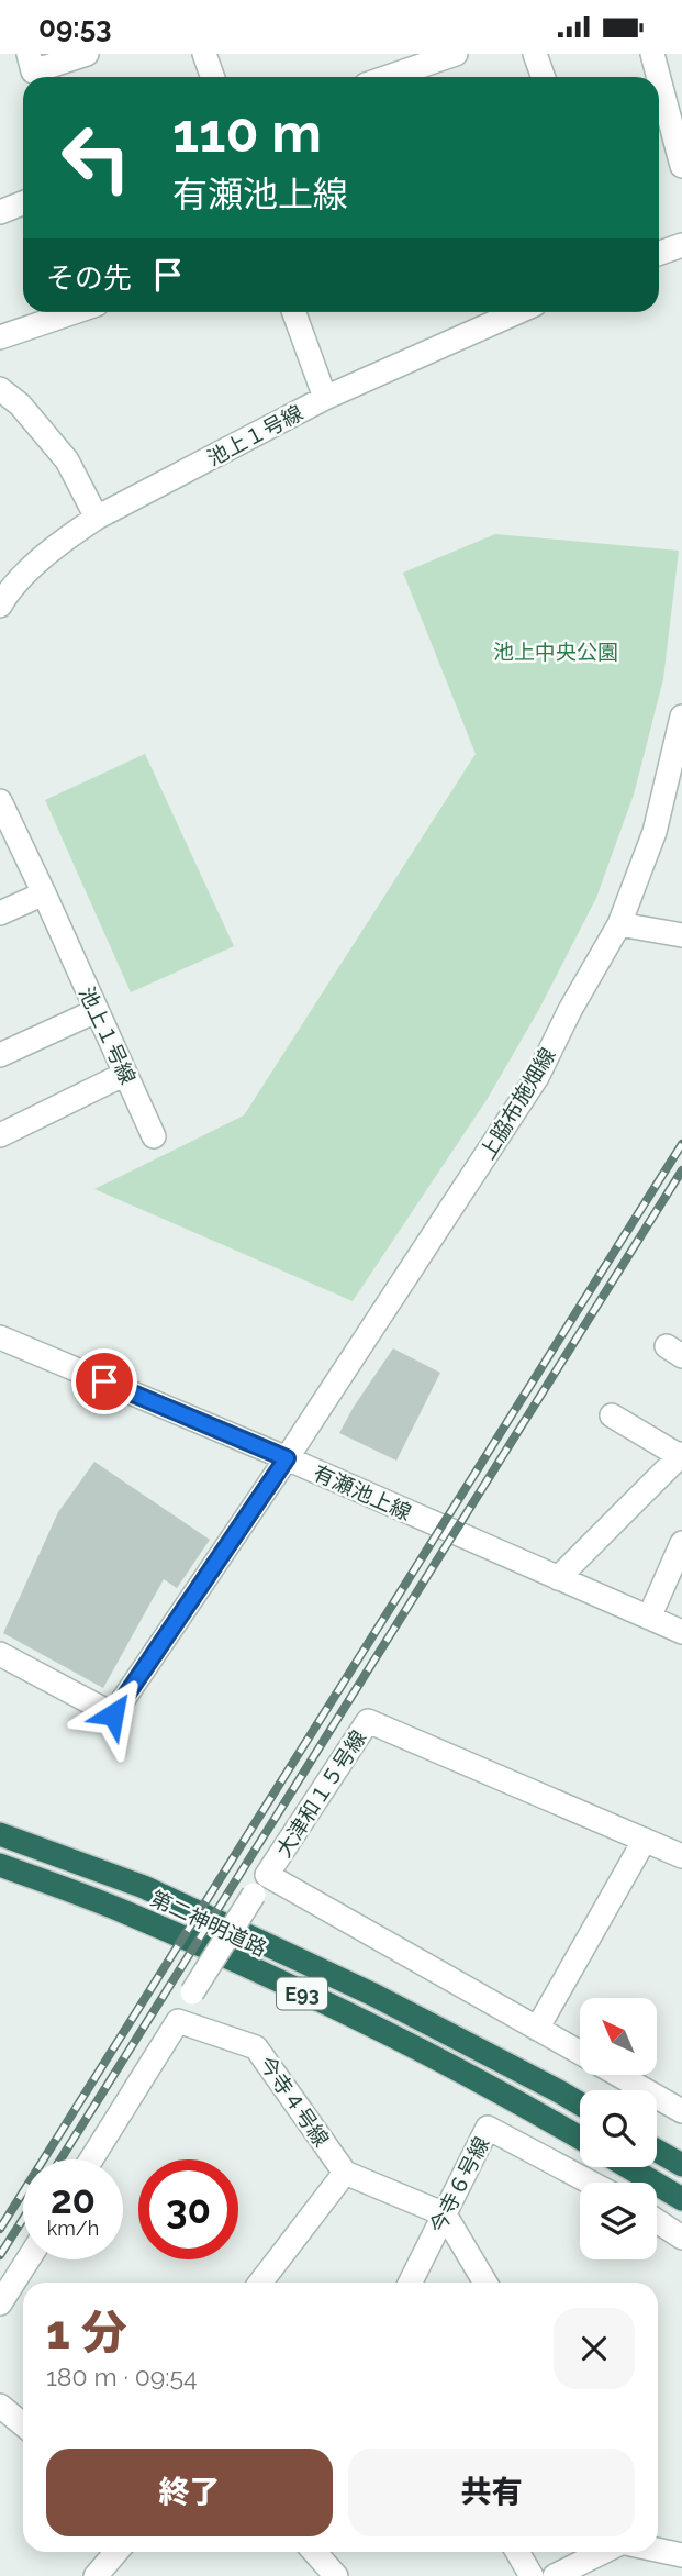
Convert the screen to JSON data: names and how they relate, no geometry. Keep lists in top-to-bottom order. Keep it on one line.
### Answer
{"streets":{"highway":["第二神明道路","E93"],"street":["池上１号線","上脇布施畑線","有瀬池上線","大津和１５号線","今寺４号線","今寺６号線"]},"crossings":[["上脇布施畑線","有瀬池上線"]],"parks":["池上中央公園"],"north":"top left","page":{"status":"09:53","turn":["110 m","有瀬池上線"],"then":"その先","speed":"20 km/h","limit":"30","heading":["1 分","180 m · 09:54"],"buttons":["終了","共有"]}}
